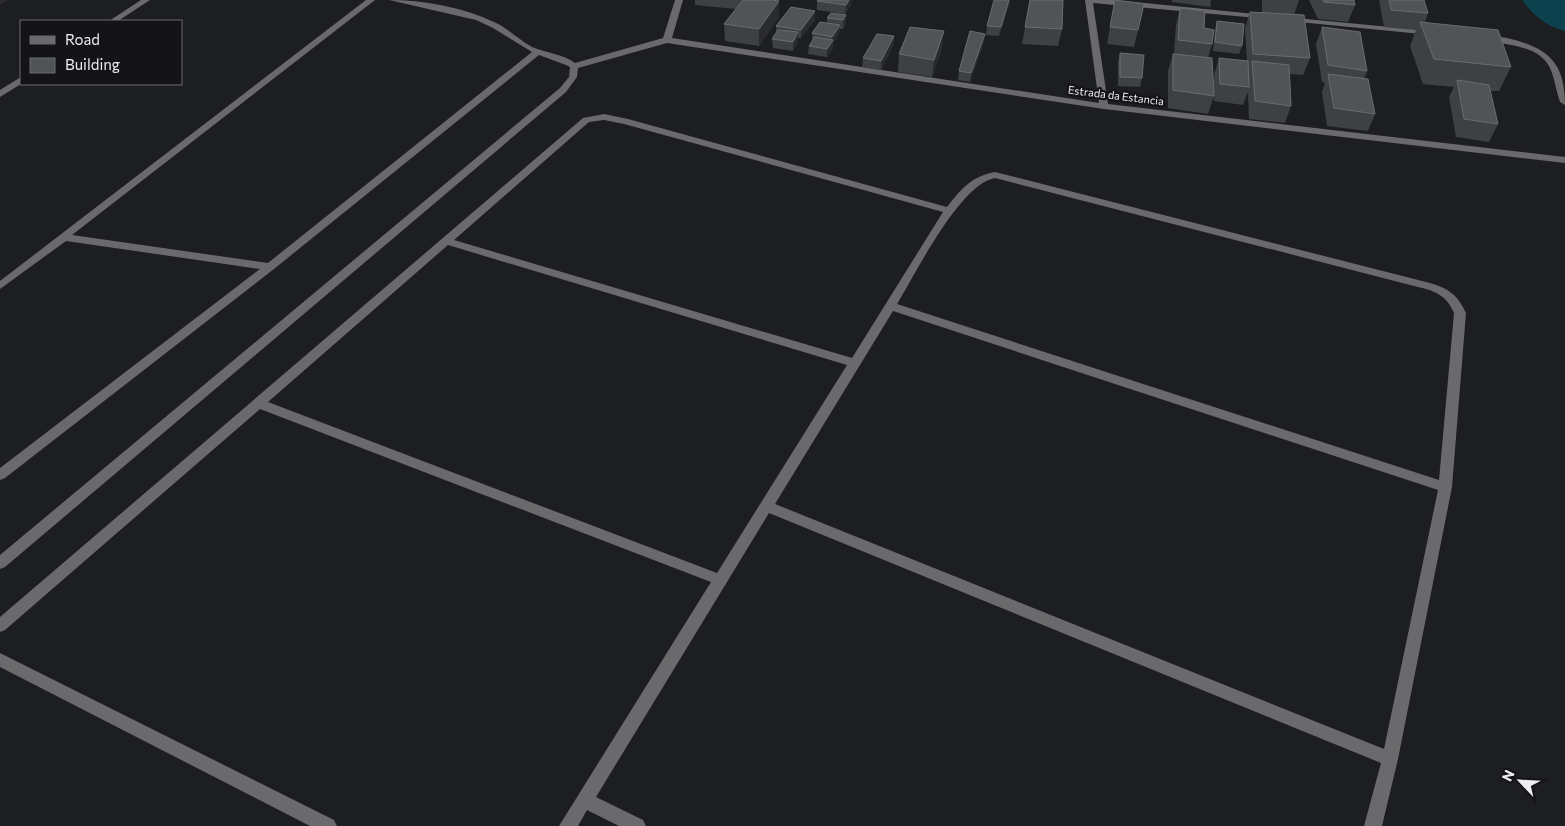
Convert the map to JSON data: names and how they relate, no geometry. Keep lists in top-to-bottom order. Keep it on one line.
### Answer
{"streets":{"street":["Estrada da Estancia"]},"legend":["Road","Building"],"north":"top left"}
